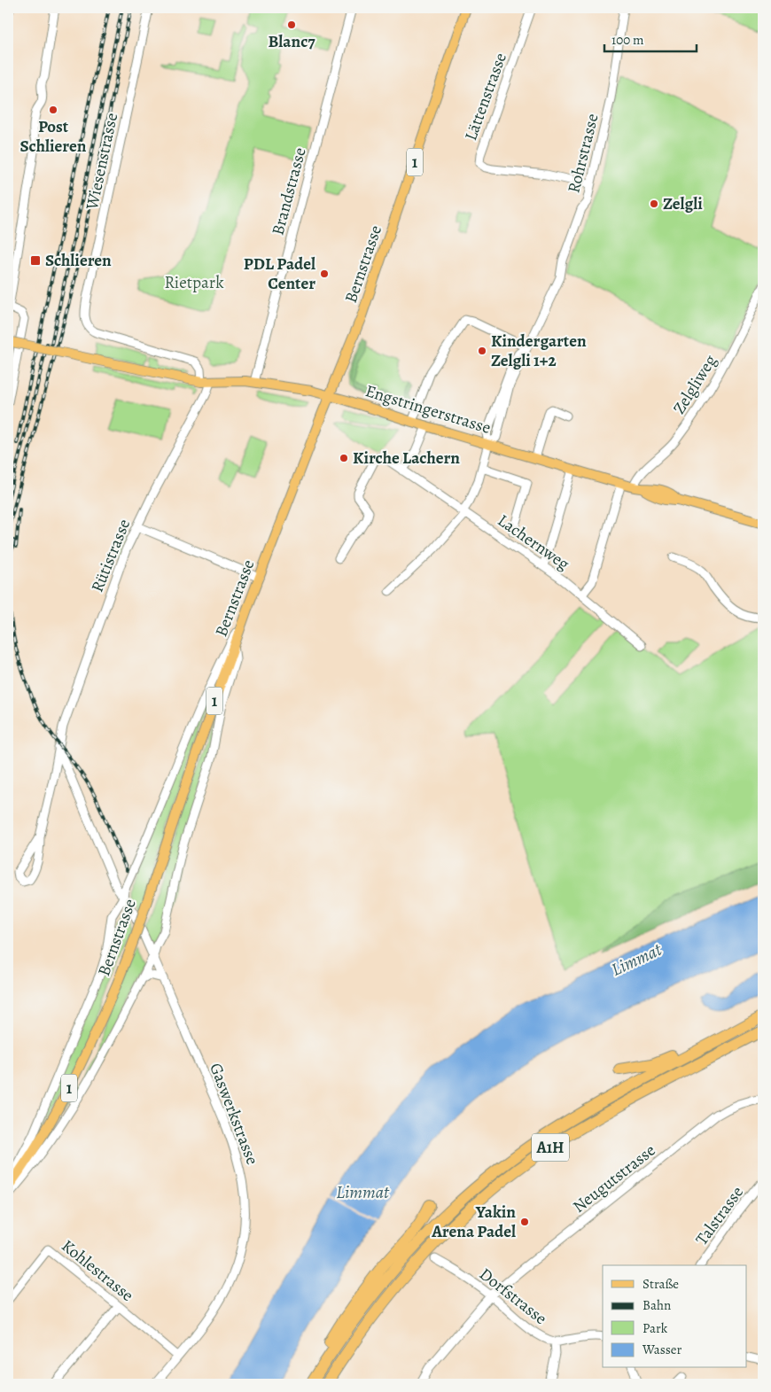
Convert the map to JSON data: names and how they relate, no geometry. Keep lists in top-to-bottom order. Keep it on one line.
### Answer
{"streets":{"highway":["A1H"],"main road":["1","Bernstrasse","Engstringerstrasse"],"street":["Lättenstrasse","Rohrstrasse","Wiesenstrasse","Brandstrasse","Zelgliweg","Lachernweg","Rütistrasse","Gaswerkstrasse","Neugutstrasse","Talstrasse","Kohlestrasse","Dorfstrasse"]},"crossings":[["Lättenstrasse","Rohrstrasse"],["Rohrstrasse","Engstringerstrasse"],["Rohrstrasse","Lachernweg"],["Wiesenstrasse","Engstringerstrasse"],["Wiesenstrasse","Rütistrasse"],["Brandstrasse","Engstringerstrasse"],["Bernstrasse","Engstringerstrasse"],["Zelgliweg","Engstringerstrasse"],["Engstringerstrasse","Rütistrasse"],["Gaswerkstrasse","Kohlestrasse"],["Neugutstrasse","Dorfstrasse"]],"water":["Limmat"],"parks":["Rietpark"],"places":{"other":["Blanc7","Post Schlieren","Zelgli","PDL Padel Center","Kindergarten Zelgli 1+2","Kirche Lachern","Yakin Arena Padel"],"transit":["Schlieren"]},"legend":["Straße","Bahn","Park","Wasser"],"scale_bar":"100 m"}
